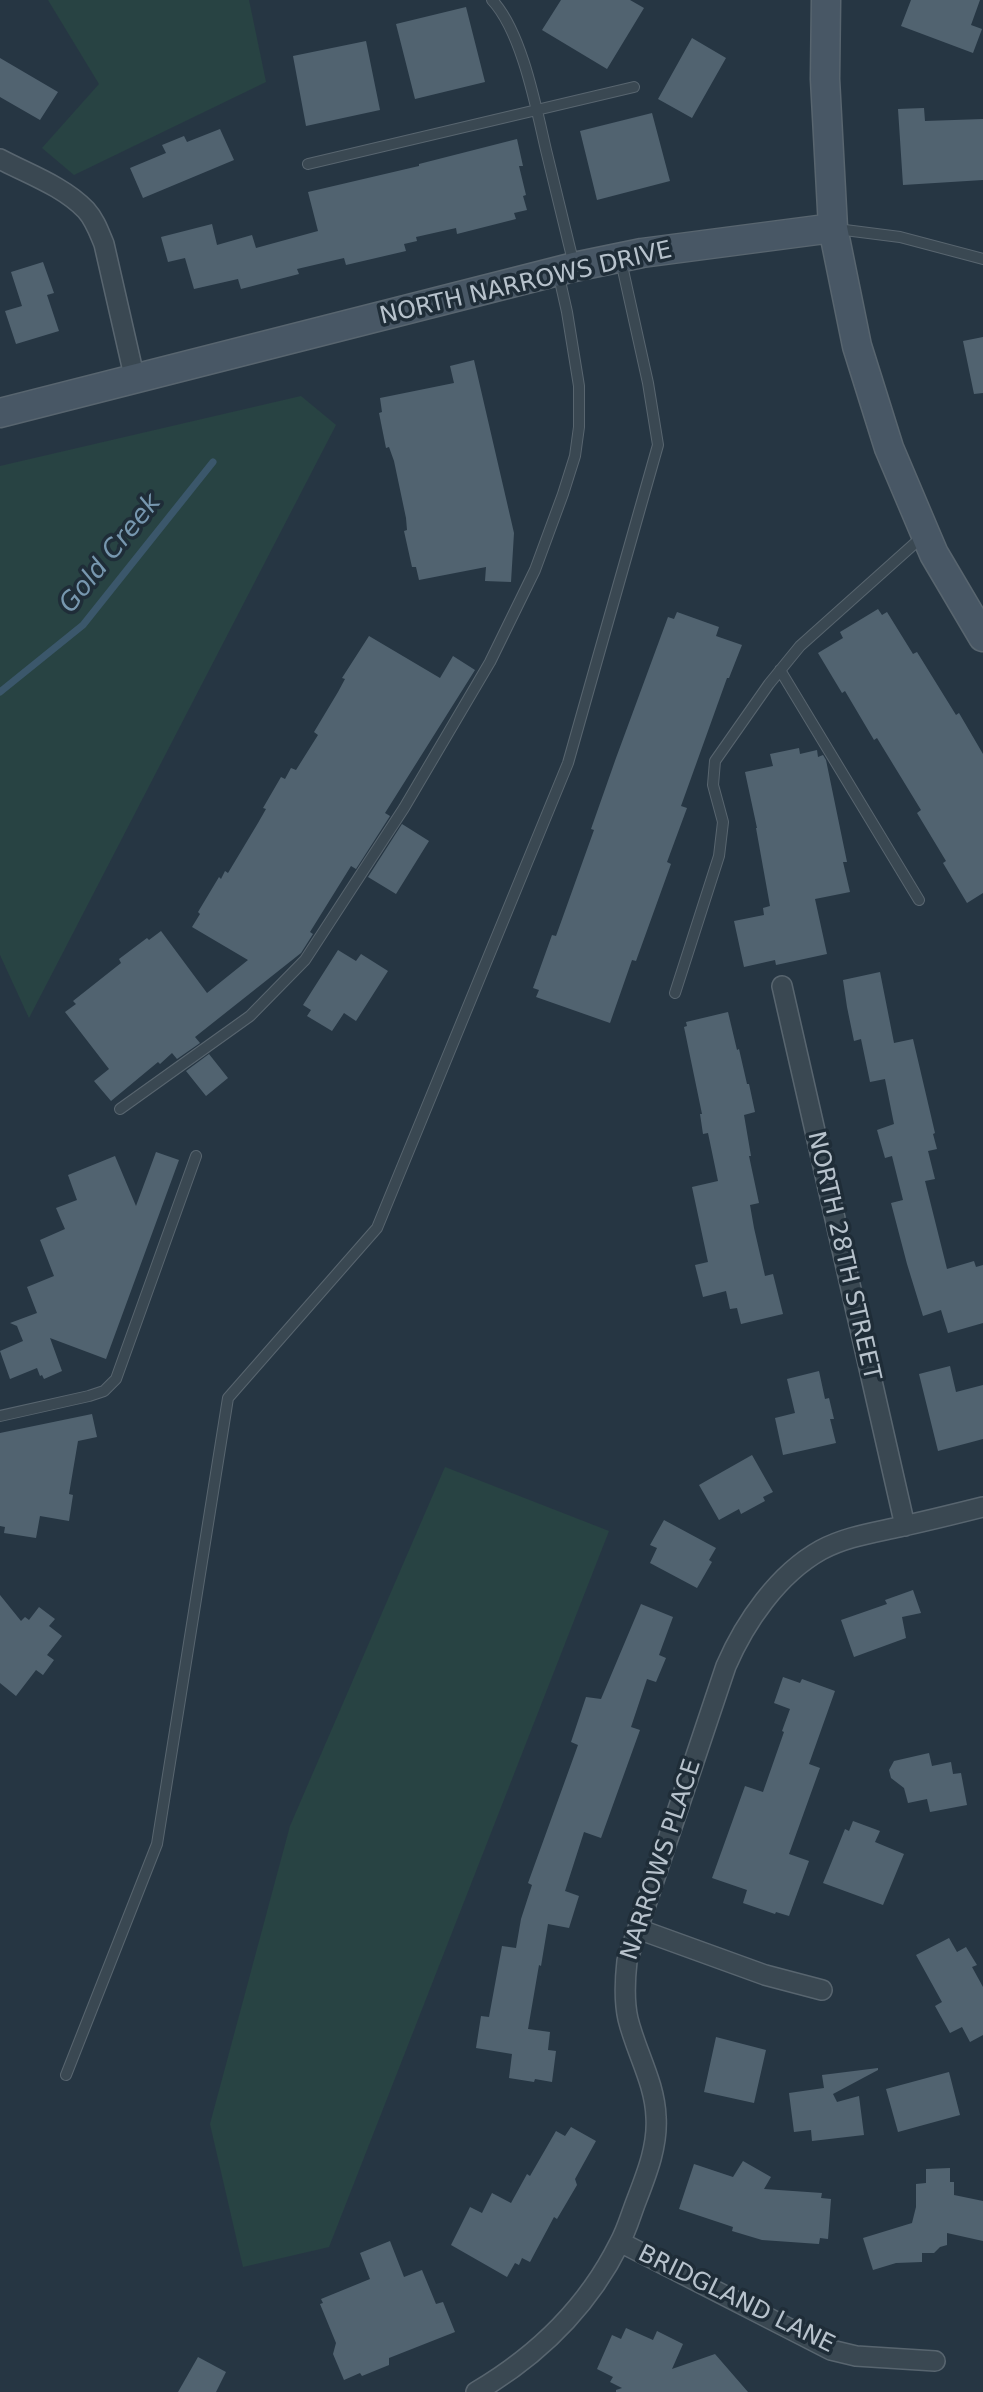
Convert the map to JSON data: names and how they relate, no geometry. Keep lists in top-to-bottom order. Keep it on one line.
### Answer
{"streets":{"street":["NORTH NARROWS DRIVE","NORTH 28TH STREET","NARROWS PLACE","BRIDGLAND LANE"]},"crossings":[["NORTH 28TH STREET","NARROWS PLACE"],["NARROWS PLACE","BRIDGLAND LANE"]],"water":["Gold Creek"]}
